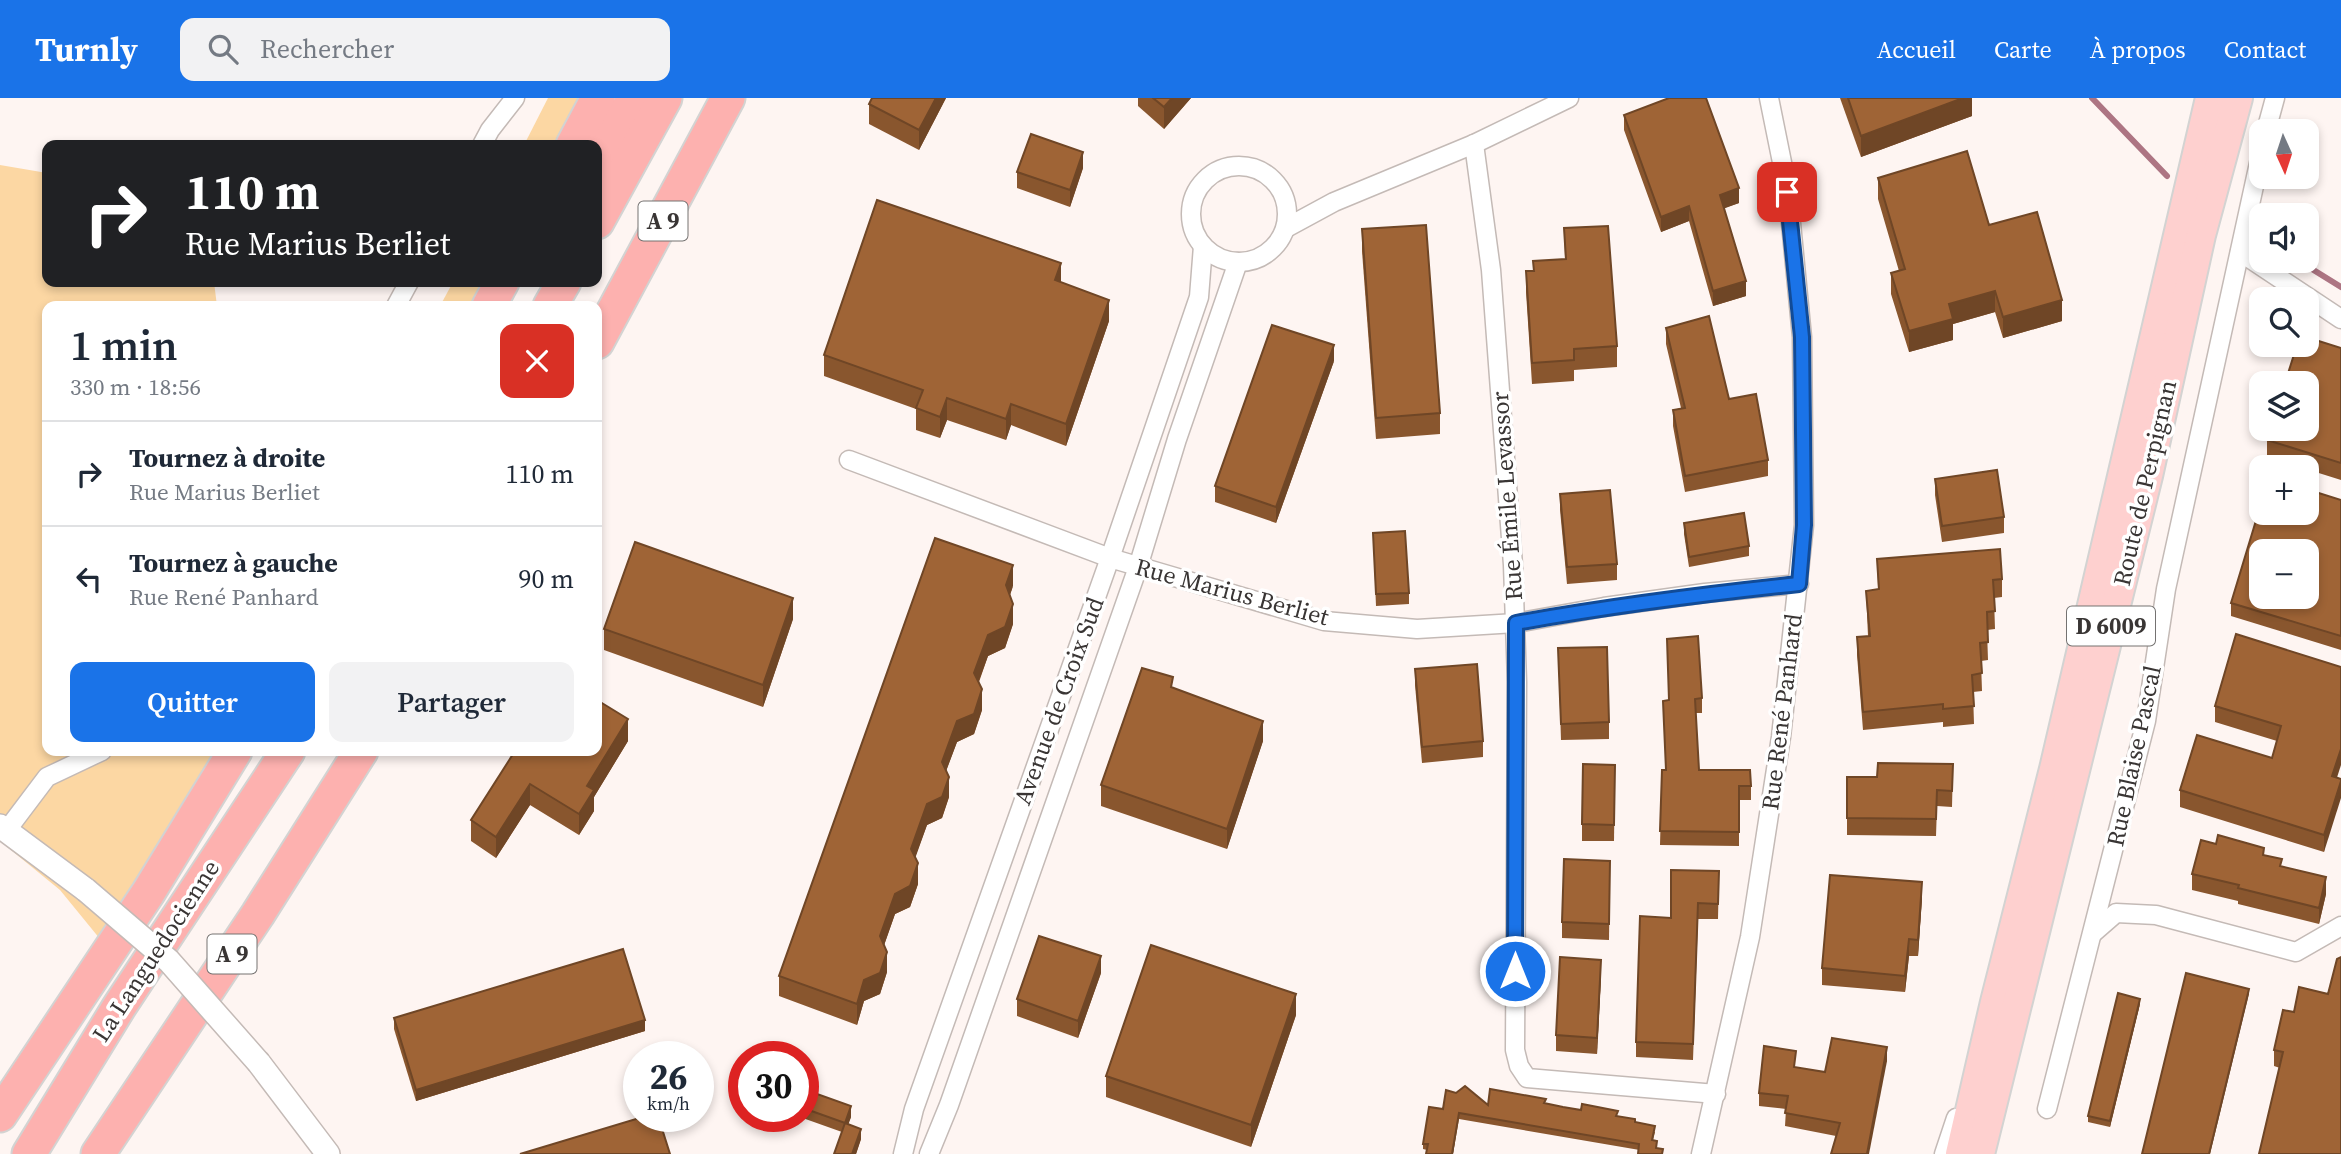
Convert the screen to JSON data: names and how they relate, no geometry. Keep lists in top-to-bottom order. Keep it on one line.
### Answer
{"streets":{"highway":["A 9","La Languedocienne"],"main road":["Route de Perpignan","D 6009"],"street":["Rue Émile Levassor","Rue Marius Berliet","Avenue de Croix Sud","Rue René Panhard","Rue Blaise Pascal"]},"crossings":[["Rue Émile Levassor","Rue Marius Berliet"],["Rue Émile Levassor","Rue René Panhard"],["Rue Marius Berliet","Avenue de Croix Sud"],["Rue Marius Berliet","Rue René Panhard"]],"north":"bottom","page":{"header":"Turnly","search":"Rechercher","nav":["Accueil","Carte","À propos","Contact"],"map_buttons":["+","−"],"turn":["110 m","Rue Marius Berliet"],"heading":["1 min","330 m · 18:56"],"list":[{"name":"Tournez à droite","note":"Rue Marius Berliet","value":"110 m"},{"name":"Tournez à gauche","note":"Rue René Panhard","value":"90 m"}],"buttons":["Quitter","Partager"],"speed":"26 km/h","limit":"30"}}
